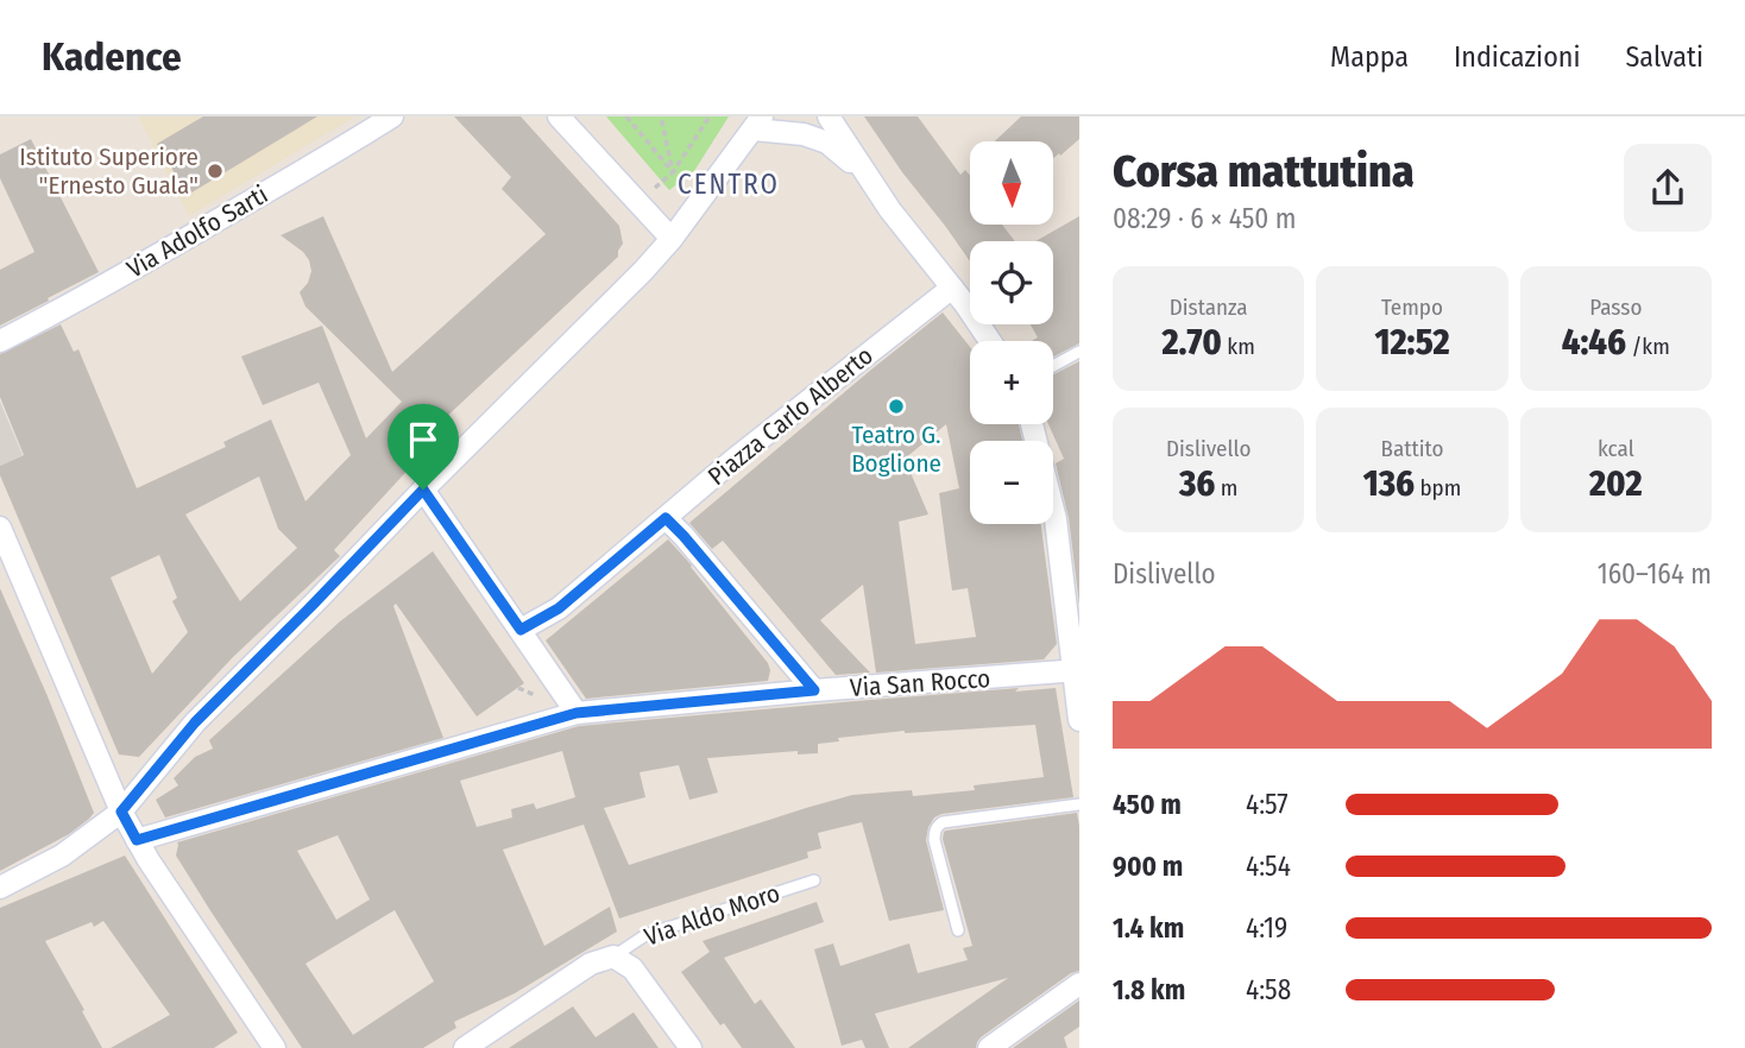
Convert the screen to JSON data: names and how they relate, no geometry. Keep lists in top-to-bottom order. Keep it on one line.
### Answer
{"streets":{"street":["Via Adolfo Sarti","Piazza Carlo Alberto","Via San Rocco","Via Aldo Moro"]},"districts":["CENTRO"],"places":["Istituto Superiore \"Ernesto Guala\"","Teatro G. Boglione"],"north":"bottom","page":{"header":"Kadence","nav":["Mappa","Indicazioni","Salvati"],"heading":["Corsa mattutina","08:29 · 6 × 450 m"],"map_buttons":["+","−"],"stats":[["Distanza","2.70 km"],["Tempo","12:52"],["Passo","4:46 /km"],["Dislivello","36 m"],["Battito","136 bpm"],["kcal","202"]],"chart":["Dislivello","160–164 m"],"list":[{"name":"450 m","note":"4:57"},{"name":"900 m","note":"4:54"},{"name":"1.4 km","note":"4:19"},{"name":"1.8 km","note":"4:58"}]}}
